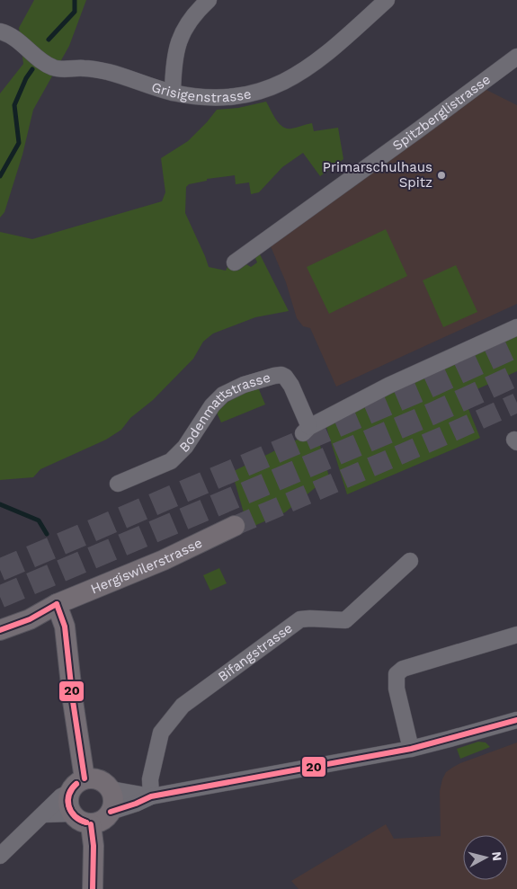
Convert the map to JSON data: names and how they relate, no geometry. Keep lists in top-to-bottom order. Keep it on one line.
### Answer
{"streets":{"main road":["Hergiswilerstrasse"],"street":["Grisigenstrasse","Spitzberglistrasse","Bodenmattstrasse","Bifangstrasse"]},"places":["Primarschulhaus Spitz"],"lines":["transit line 20"],"north":"right"}
